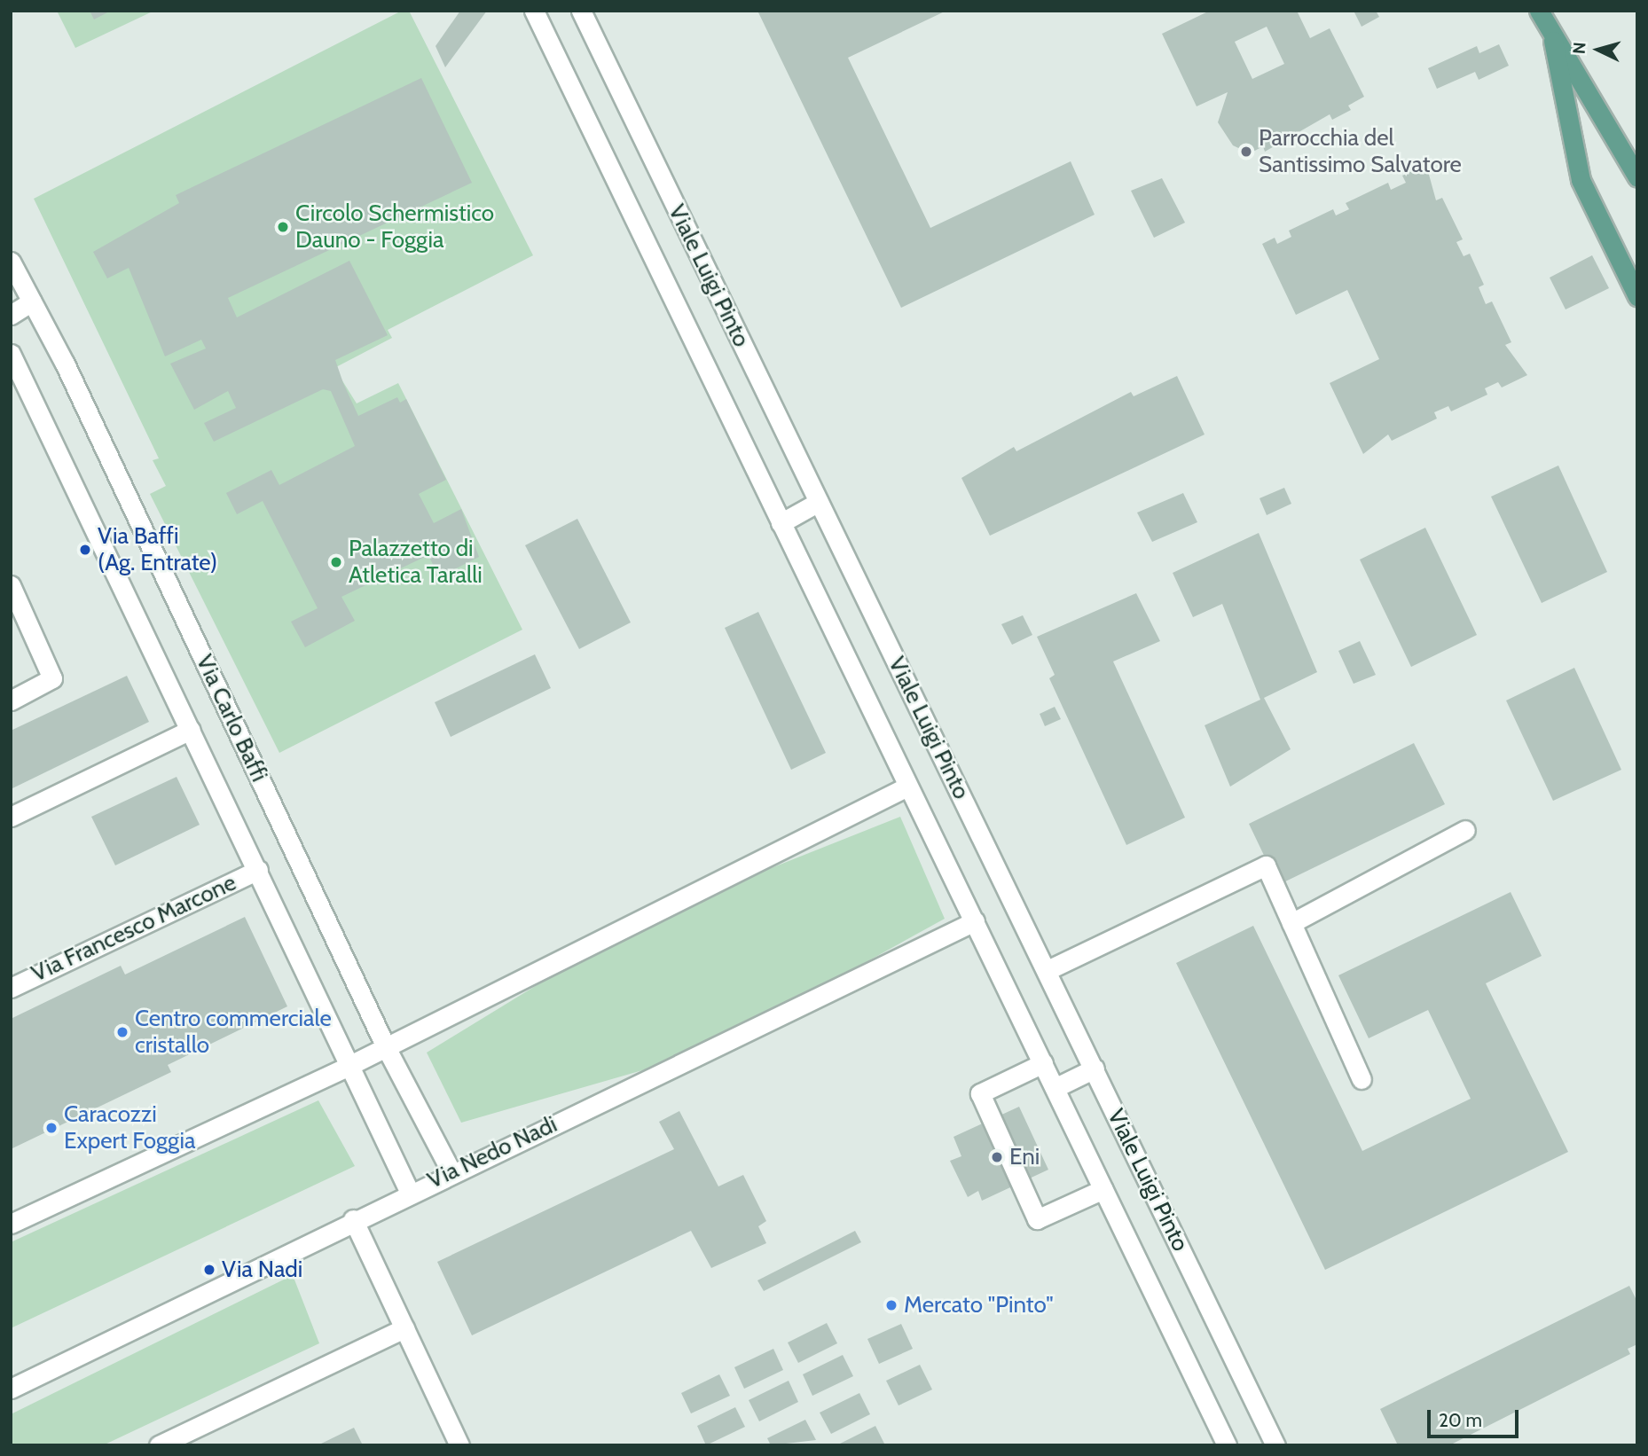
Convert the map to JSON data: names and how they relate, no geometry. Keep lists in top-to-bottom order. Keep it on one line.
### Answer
{"streets":{"street":["Viale Luigi Pinto","Via Carlo Baffi","Via Francesco Marcone","Via Nedo Nadi"]},"crossings":[["Viale Luigi Pinto","Via Nedo Nadi"],["Via Carlo Baffi","Via Francesco Marcone"],["Via Carlo Baffi","Via Nedo Nadi"]],"places":["Parrocchia del Santissimo Salvatore","Circolo Schermistico Dauno - Foggia","Via Baffi (Ag. Entrate)","Palazzetto di Atletica Taralli","Centro commerciale cristallo","Caracozzi Expert Foggia","Eni","Via Nadi","Mercato \"Pinto\""],"scale_bar":"20 m","north":"left"}
